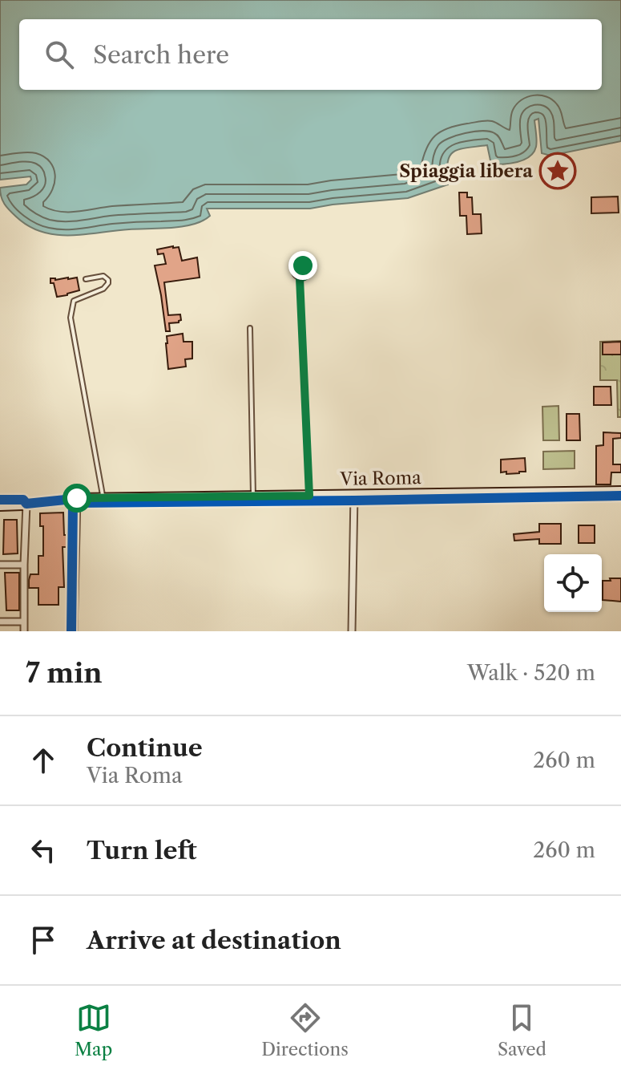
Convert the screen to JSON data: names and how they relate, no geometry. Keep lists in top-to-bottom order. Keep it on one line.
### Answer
{"streets":{"street":["Via Roma"]},"places":{"place":["Spiaggia libera"]},"page":{"search":"Search here","heading":["7 min","Walk · 520 m"],"list":[["Continue","Via Roma","260 m"],["Turn left","260 m"],"Arrive at destination"],"nav":["Map","Directions","Saved"]}}
